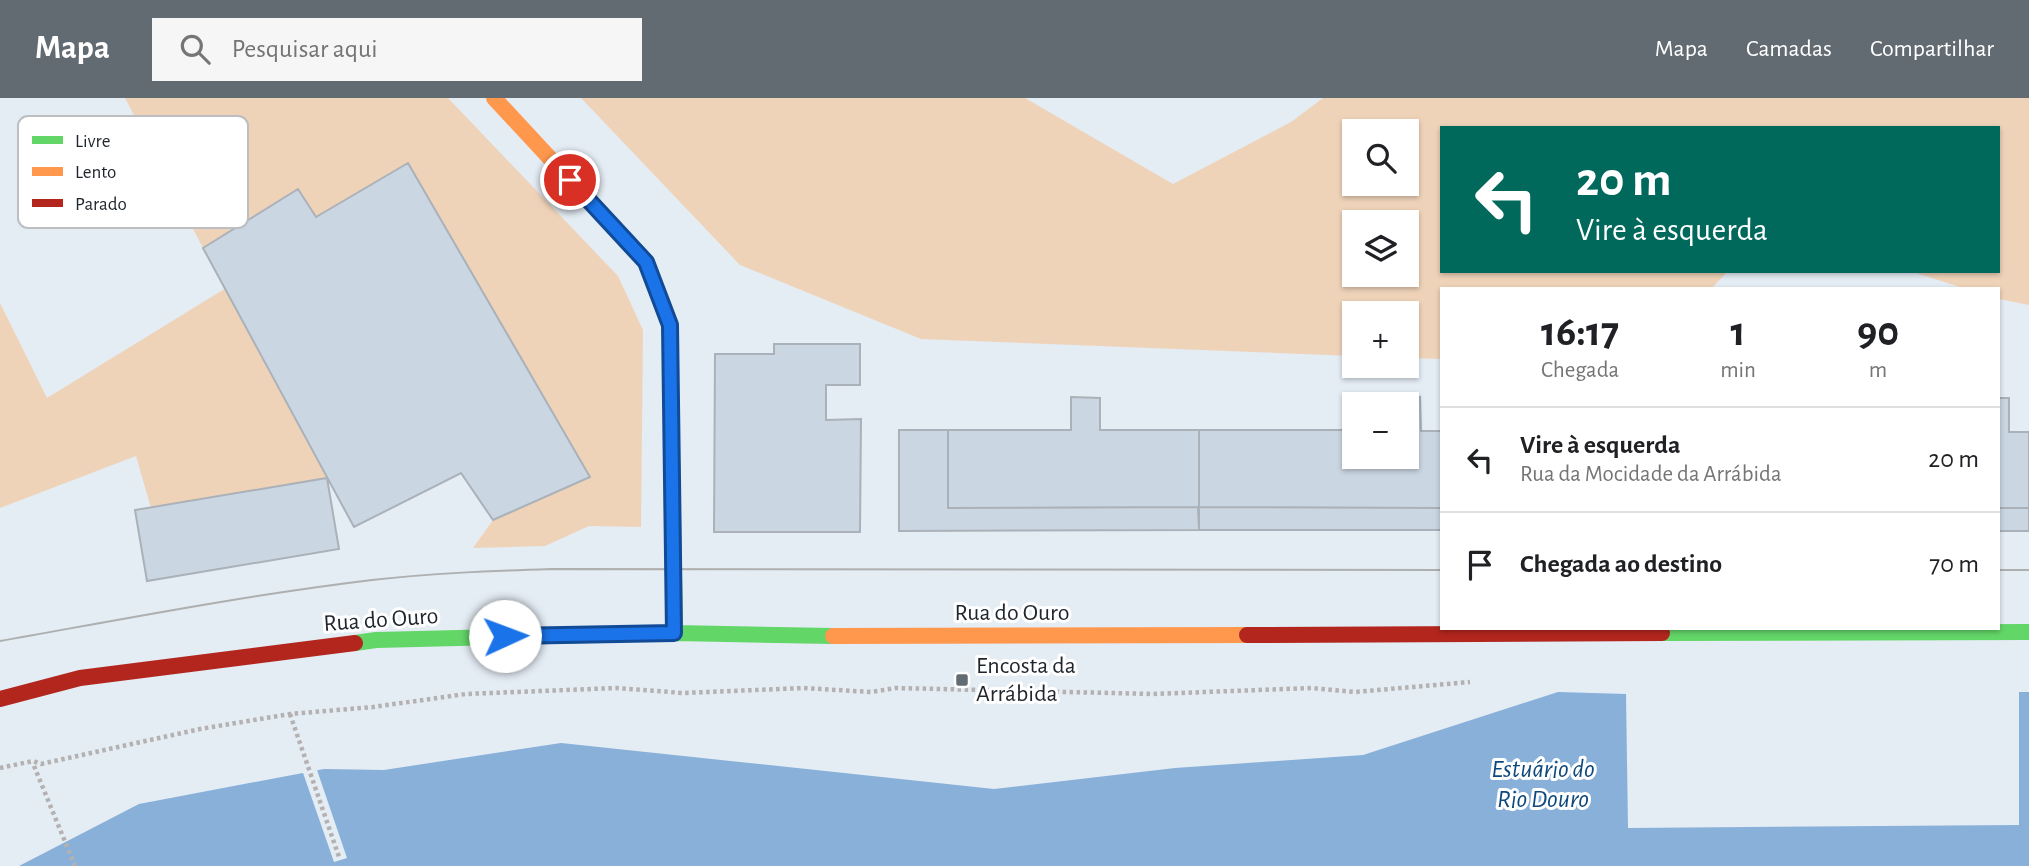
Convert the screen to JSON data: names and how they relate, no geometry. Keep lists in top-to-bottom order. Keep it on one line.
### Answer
{"streets":{"main road":["Rua do Ouro"]},"water":["Estuário do Rio Douro"],"places":{"transit":["Encosta da Arrábida"]},"legend":["Livre","Lento","Parado"],"page":{"header":"Mapa","search":"Pesquisar aqui","nav":["Mapa","Camadas","Compartilhar"],"map_buttons":["+","−"],"turn":["20 m","Vire à esquerda"],"eta":["16:17","Chegada","1","min","90","m"],"list":[{"name":"Vire à esquerda","note":"Rua da Mocidade da Arrábida","value":"20 m"},{"name":"Chegada ao destino","value":"70 m"}]}}
